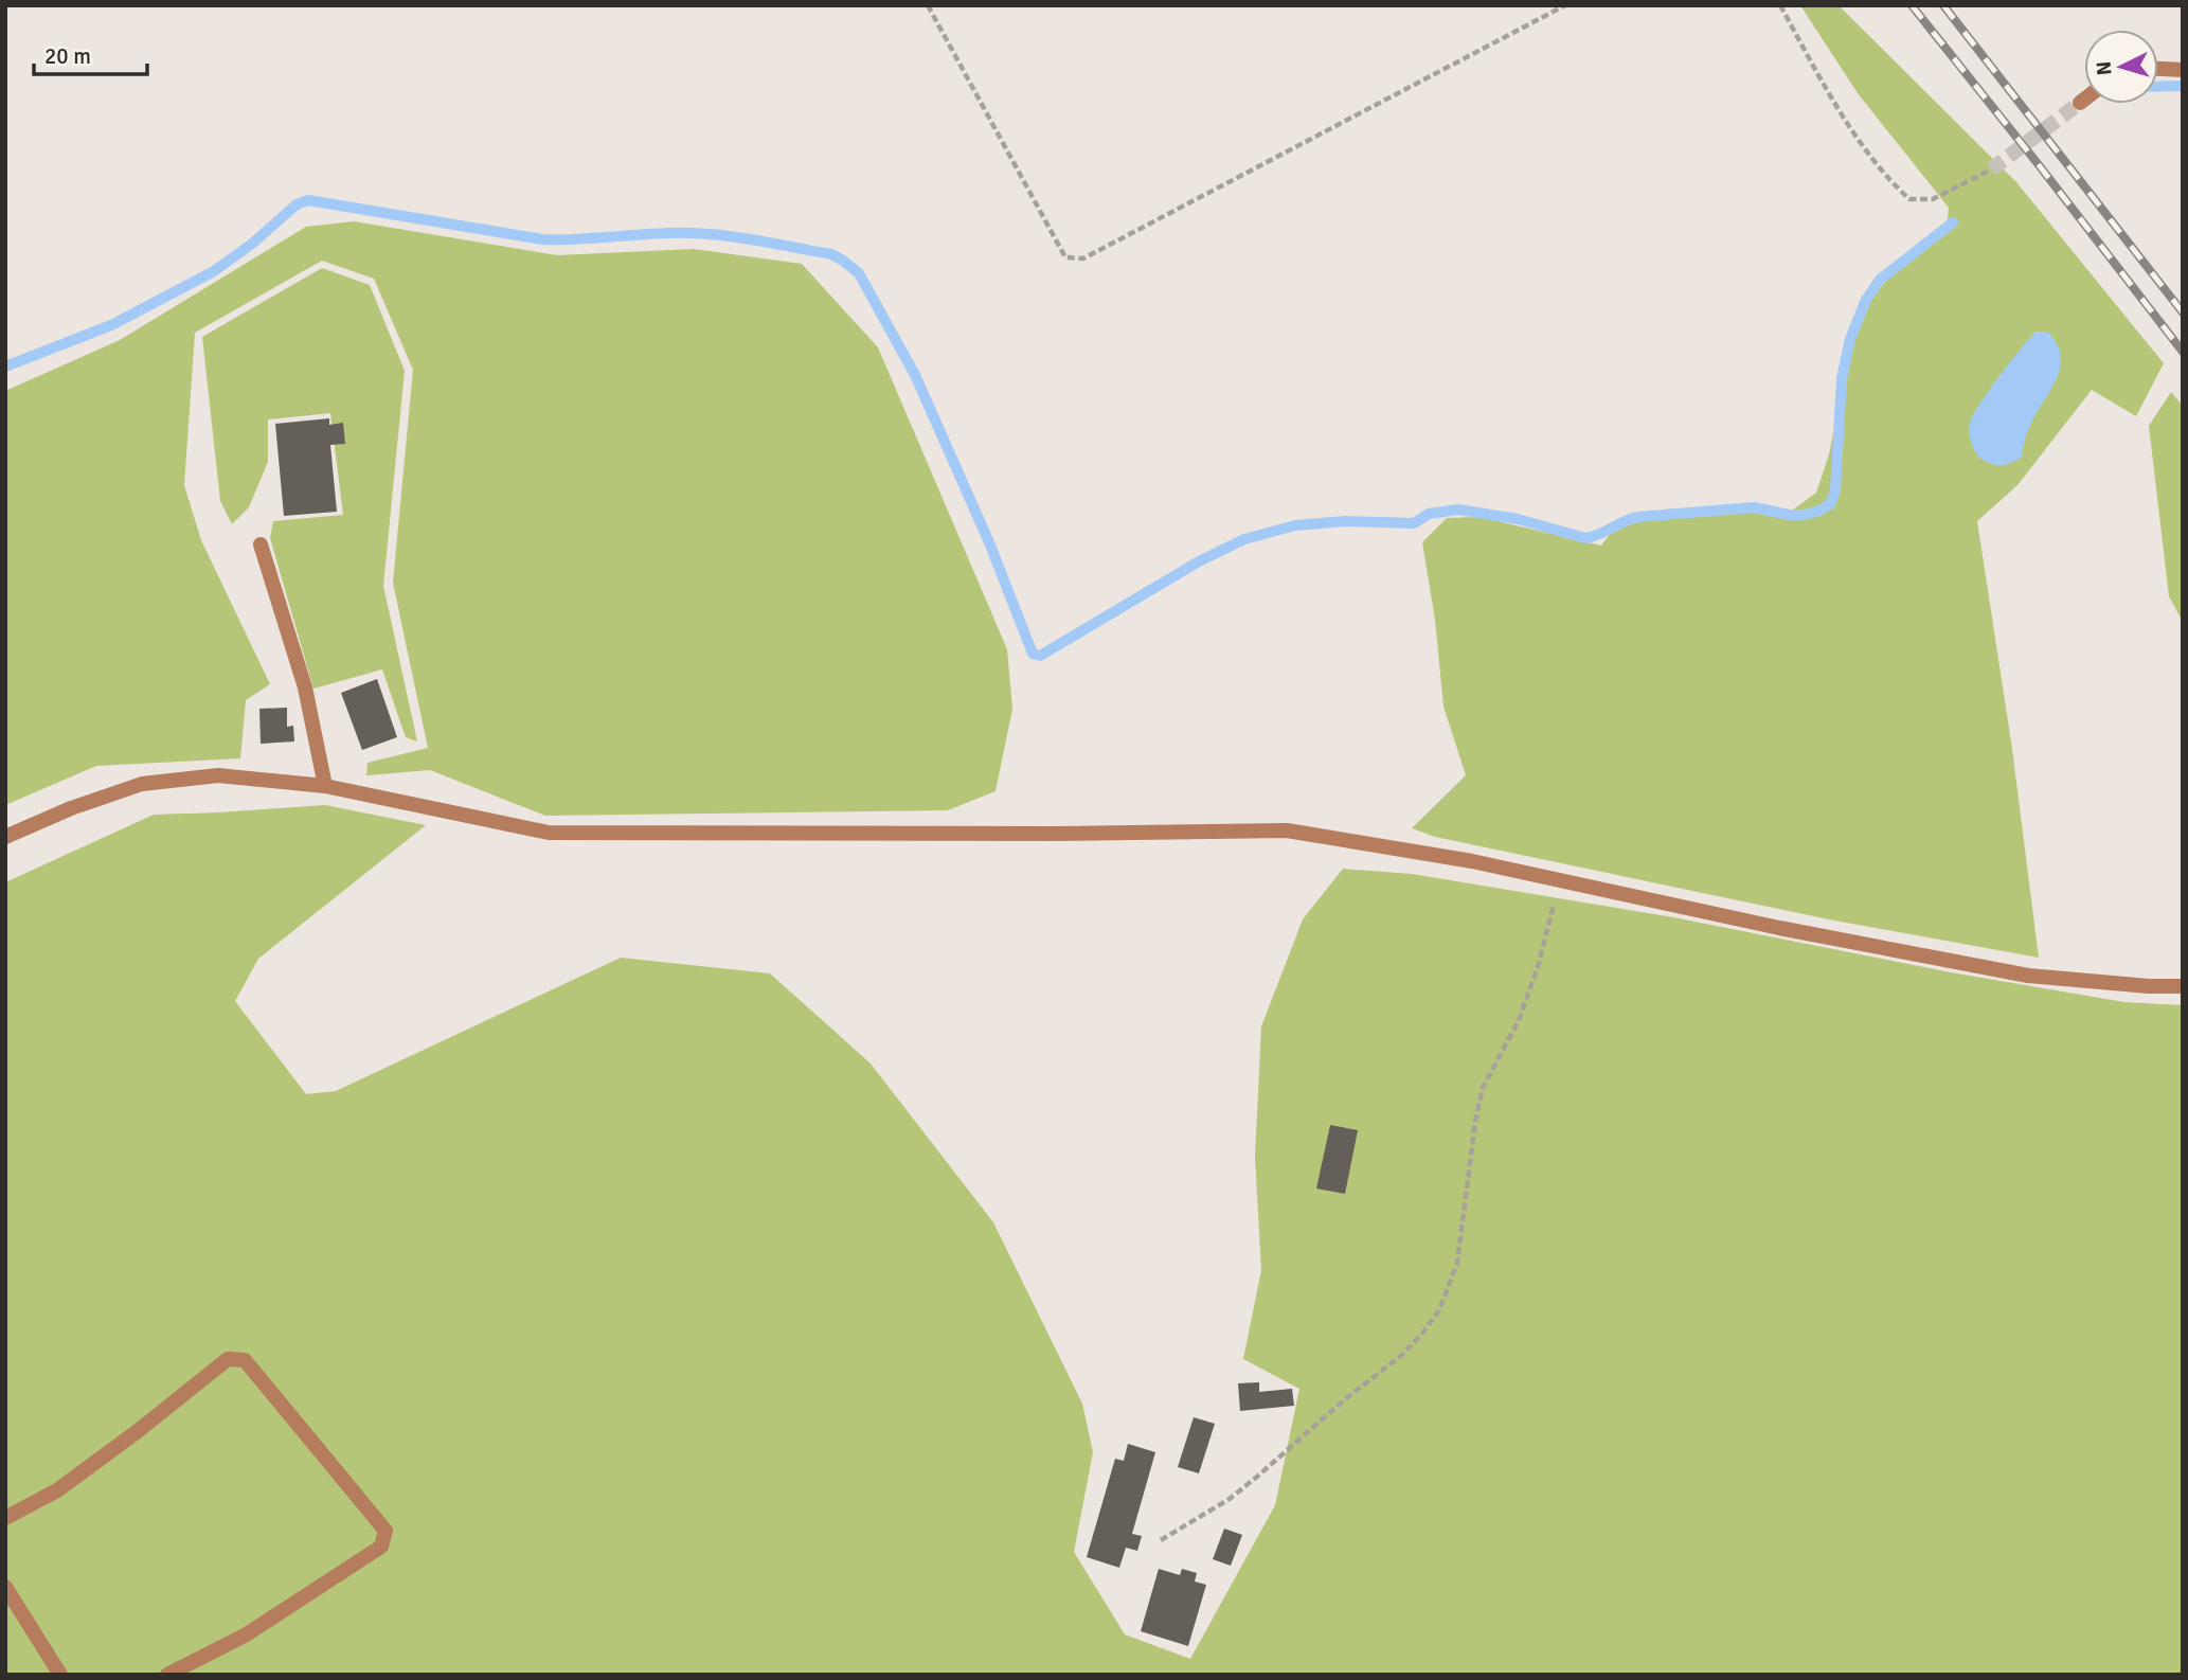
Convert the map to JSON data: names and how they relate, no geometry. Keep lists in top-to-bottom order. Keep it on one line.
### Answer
{"scale_bar":"20 m","north":"left"}
